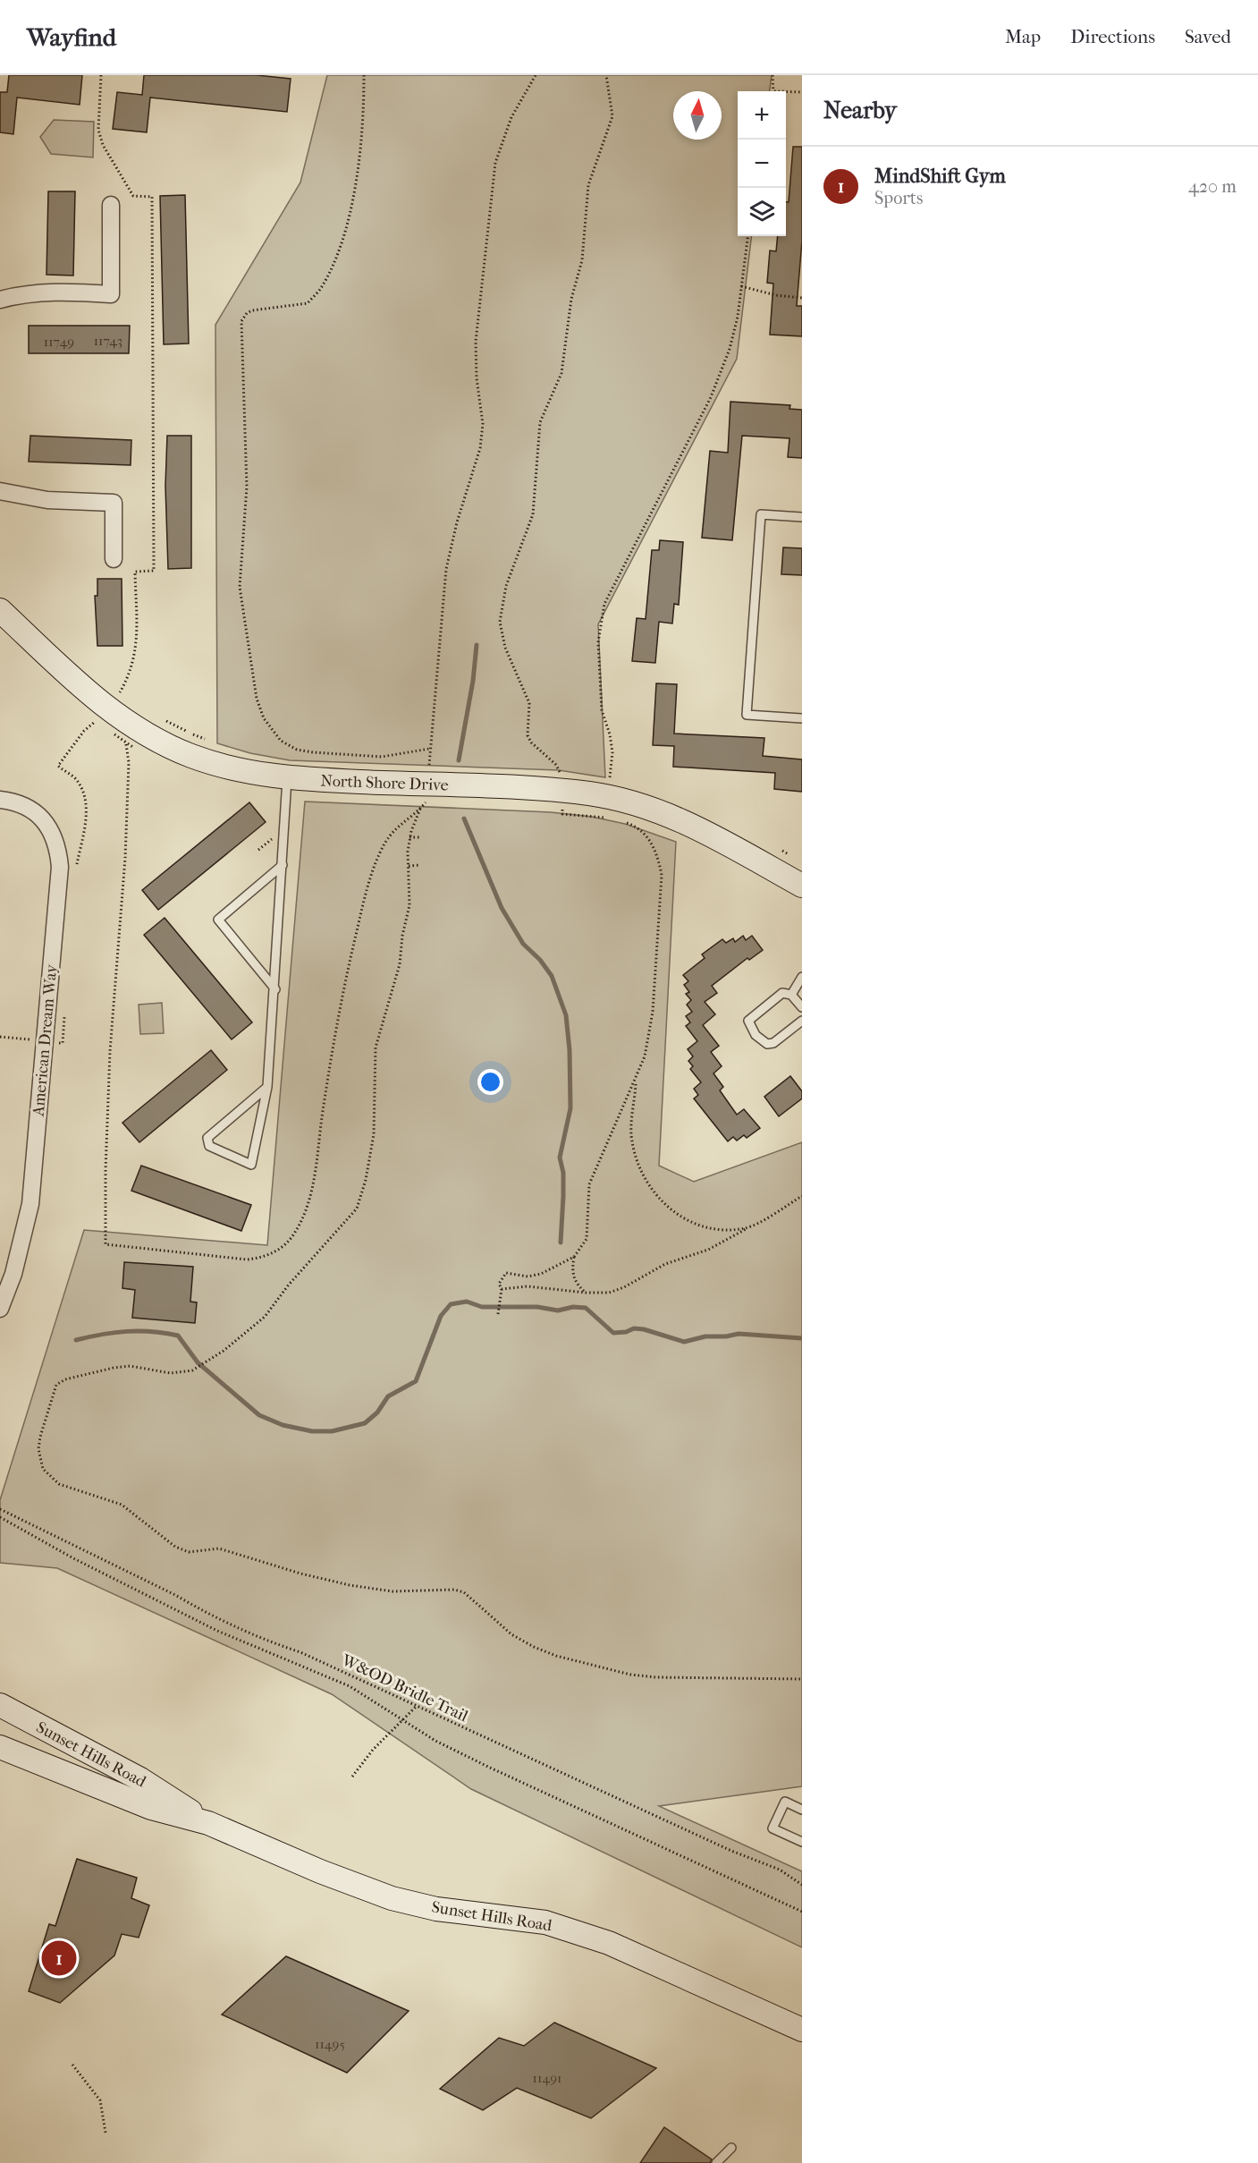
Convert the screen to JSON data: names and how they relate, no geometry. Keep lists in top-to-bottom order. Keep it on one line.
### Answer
{"streets":{"main road":["North Shore Drive","Sunset Hills Road"],"street":["American Dream Way"],"path":["W&OD Bridle Trail"]},"house_numbers":["11743","11749","11495","11491"],"north":"top","page":{"header":"Wayfind","nav":["Map","Directions","Saved"],"heading":"Nearby","map_buttons":["+","−"],"list":[{"mark":"1","name":"MindShift Gym","note":"Sports","value":"420 m"}],"pins":"1"}}
